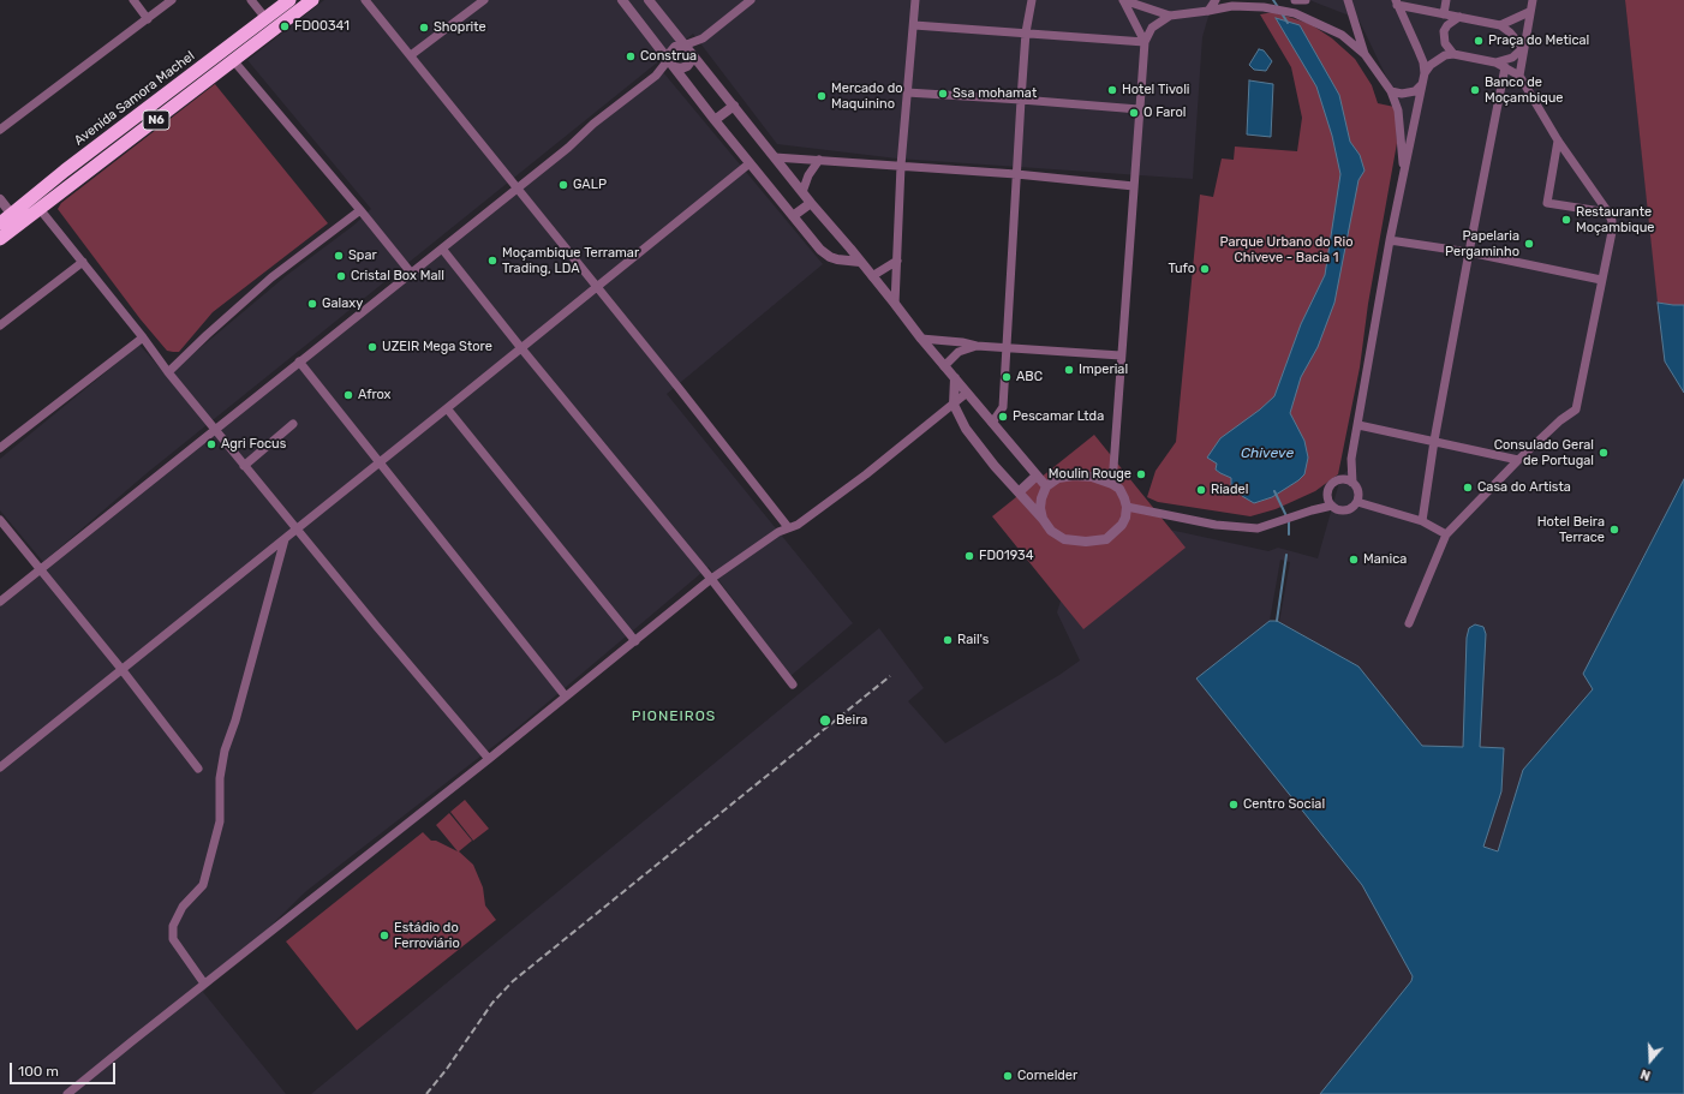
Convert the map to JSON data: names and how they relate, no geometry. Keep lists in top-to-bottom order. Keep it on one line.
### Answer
{"streets":{"highway":["Avenida Samora Machel","N6"]},"districts":["PIONEIROS"],"water":["Chiveve"],"parks":["Parque Urbano do Rio Chiveve - Bacia 1"],"places":["FD00341","Shoprite","Praça do Metical","Construa","Hotel Tivoli","Banco de Moçambique","Ssa mohamat","Mercado do Maquinino","O Farol","GALP","Restaurante Moçambique","Papelaria Pergaminho","Spar","Moçambique Terramar Trading, LDA","Tufo","Cristal Box Mall","Galaxy","UZEIR Mega Store","Imperial","ABC","Afrox","Pescamar Ltda","Agri Focus","Consulado Geral de Portugal","Moulin Rouge","Casa do Artista","Riadel","Hotel Beira Terrace","FD01934","Manica","Rail's","Beira","Centro Social","Estádio do Ferroviário","Cornelder"],"scale_bar":"100 m","north":"bottom"}
